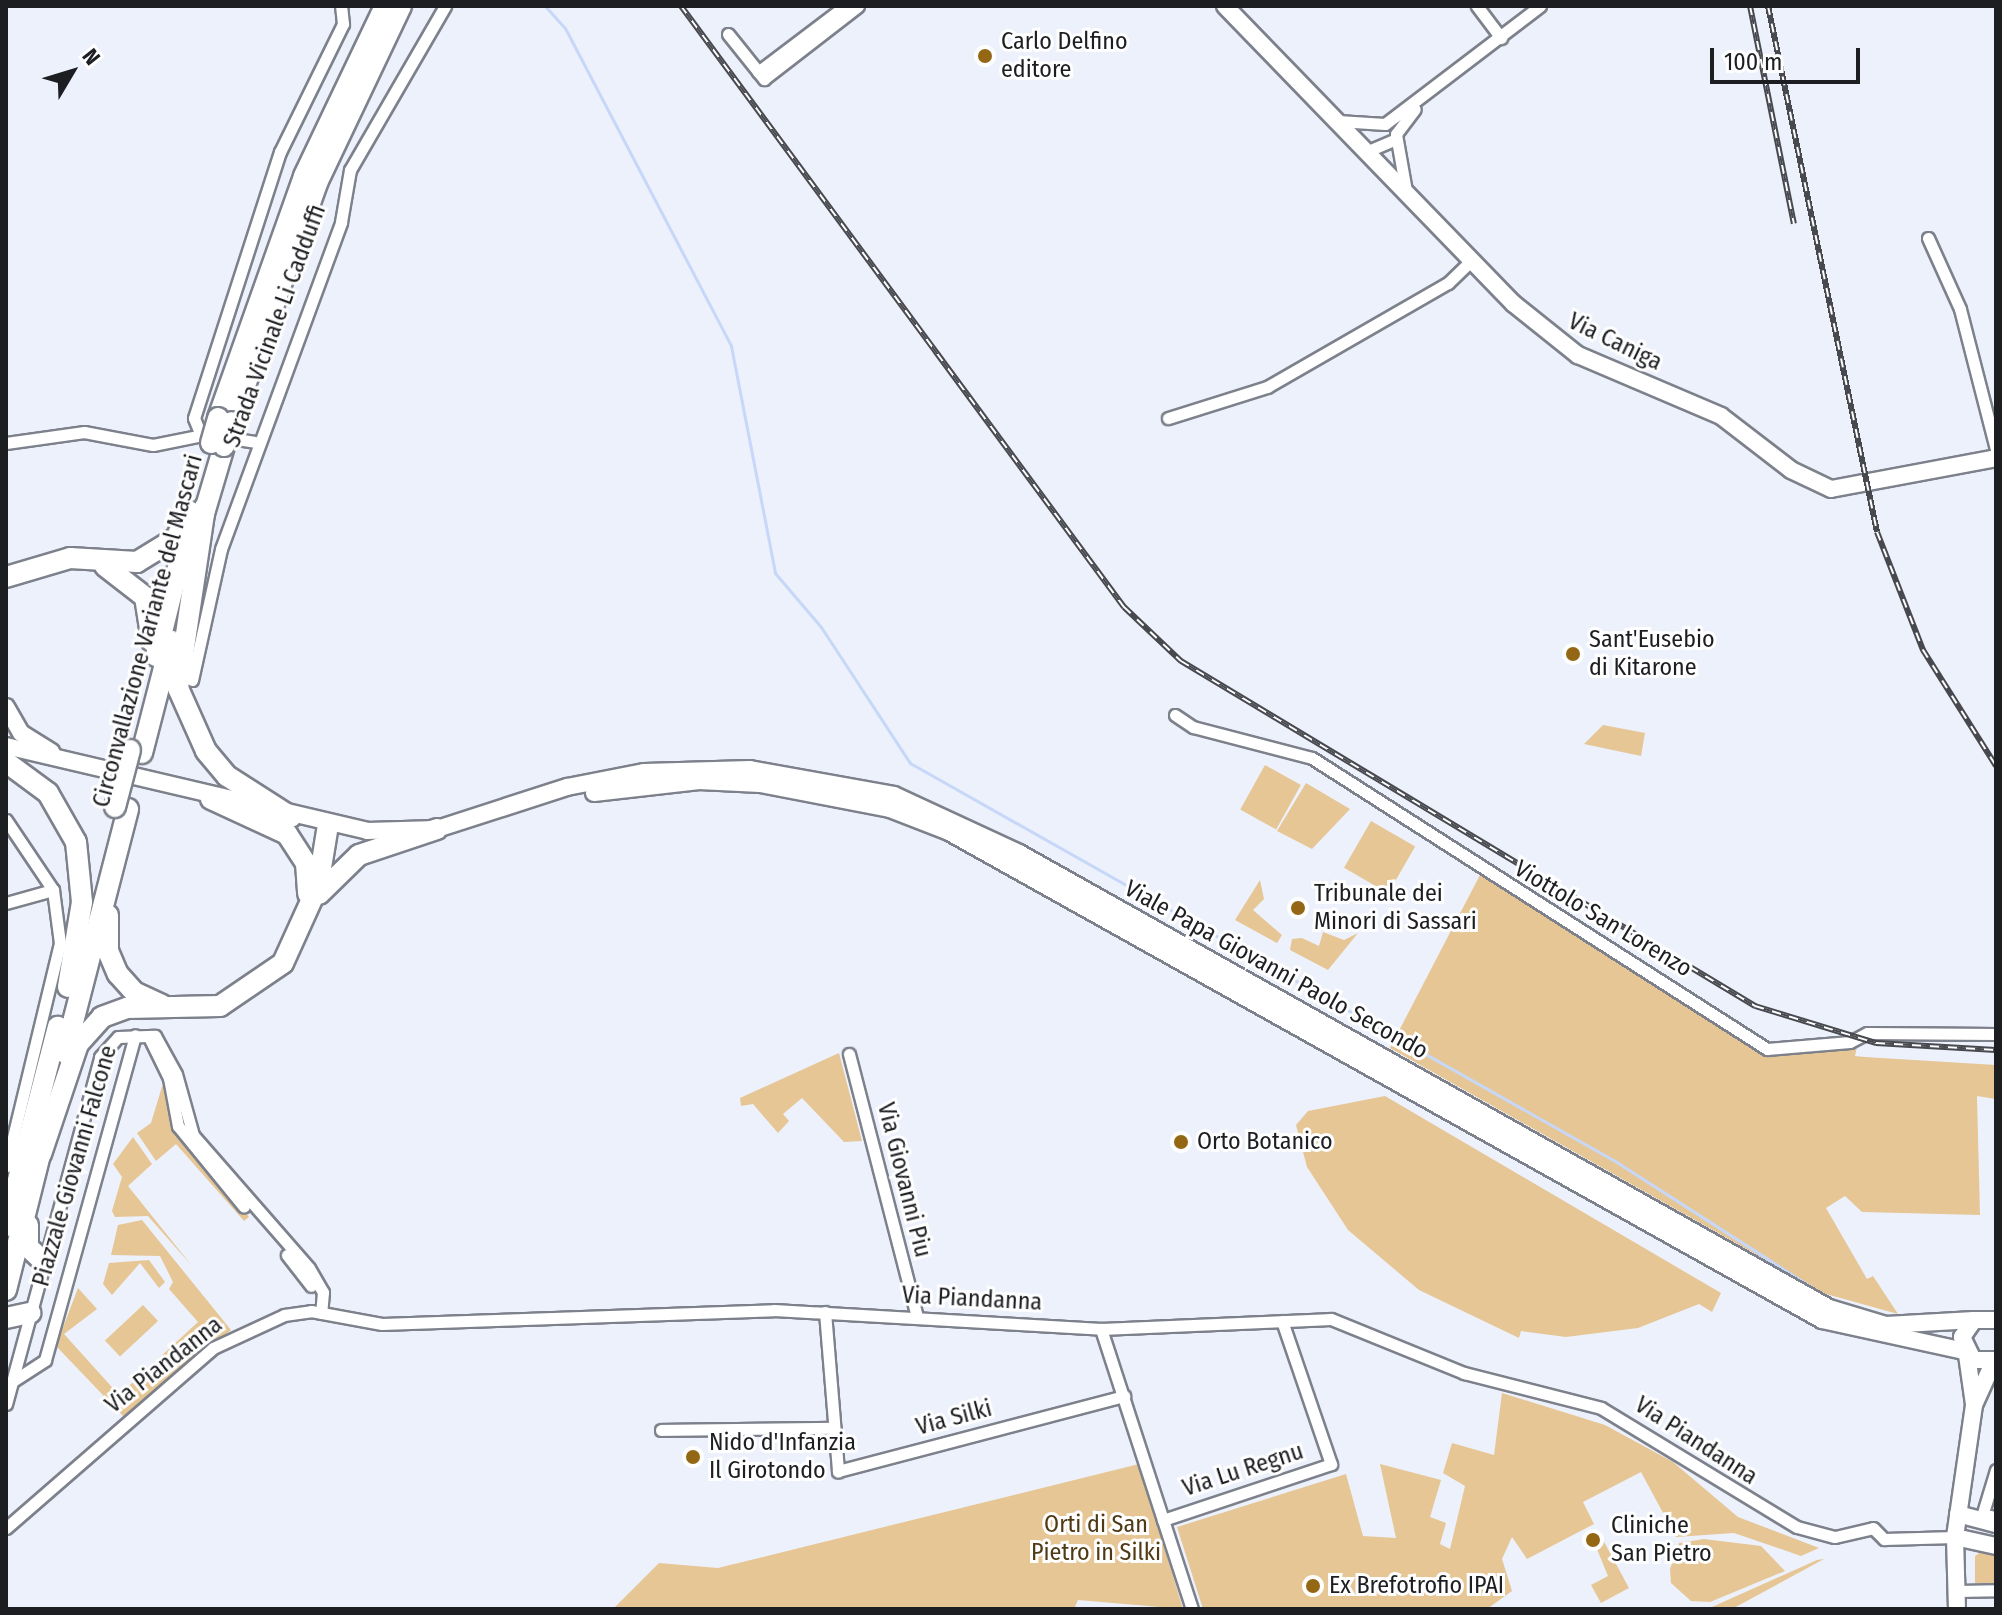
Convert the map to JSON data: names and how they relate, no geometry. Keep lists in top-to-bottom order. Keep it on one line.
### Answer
{"streets":{"highway":["Circonvallazione Variante del Mascari"],"main road":["Via Caniga","Viale Papa Giovanni Paolo Secondo"],"street":["Strada Vicinale Li Cadduffi","Viottolo San Lorenzo","Piazzale Giovanni Falcone","Via Giovanni Piu","Via Piandanna","Via Silki","Via Lu Regnu"]},"crossings":[["Via Giovanni Piu","Via Piandanna"],["Via Piandanna","Via Silki"],["Via Piandanna","Via Lu Regnu"]],"parks":["Orti di San Pietro in Silki"],"places":["Carlo Delfino editore","Sant'Eusebio di Kitarone","Tribunale dei Minori di Sassari","Orto Botanico","Nido d'Infanzia Il Girotondo","Cliniche San Pietro","Ex Brefotrofio IPAI"],"scale_bar":"100 m","north":"top right"}
